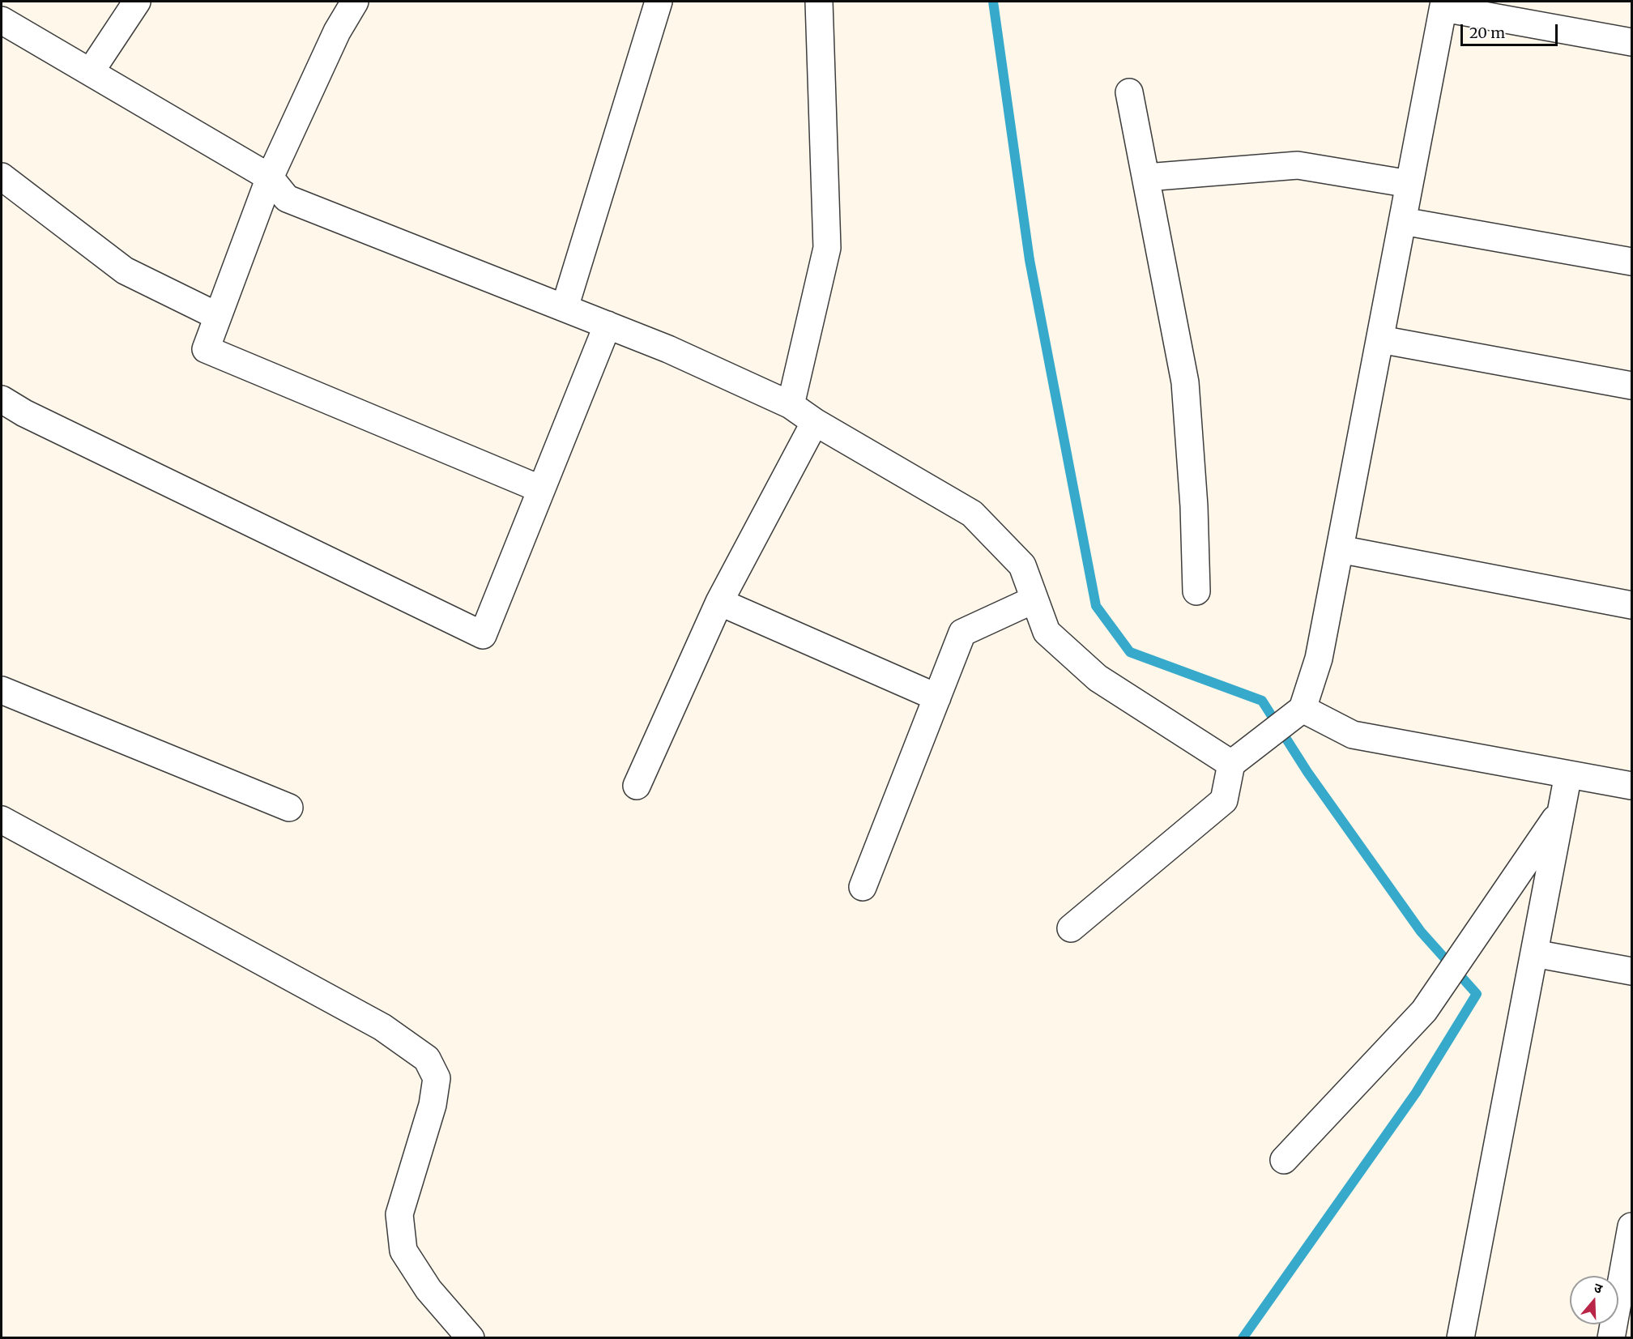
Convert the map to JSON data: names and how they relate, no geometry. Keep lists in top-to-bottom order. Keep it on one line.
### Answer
{"scale_bar":"20 m","north":"top"}
